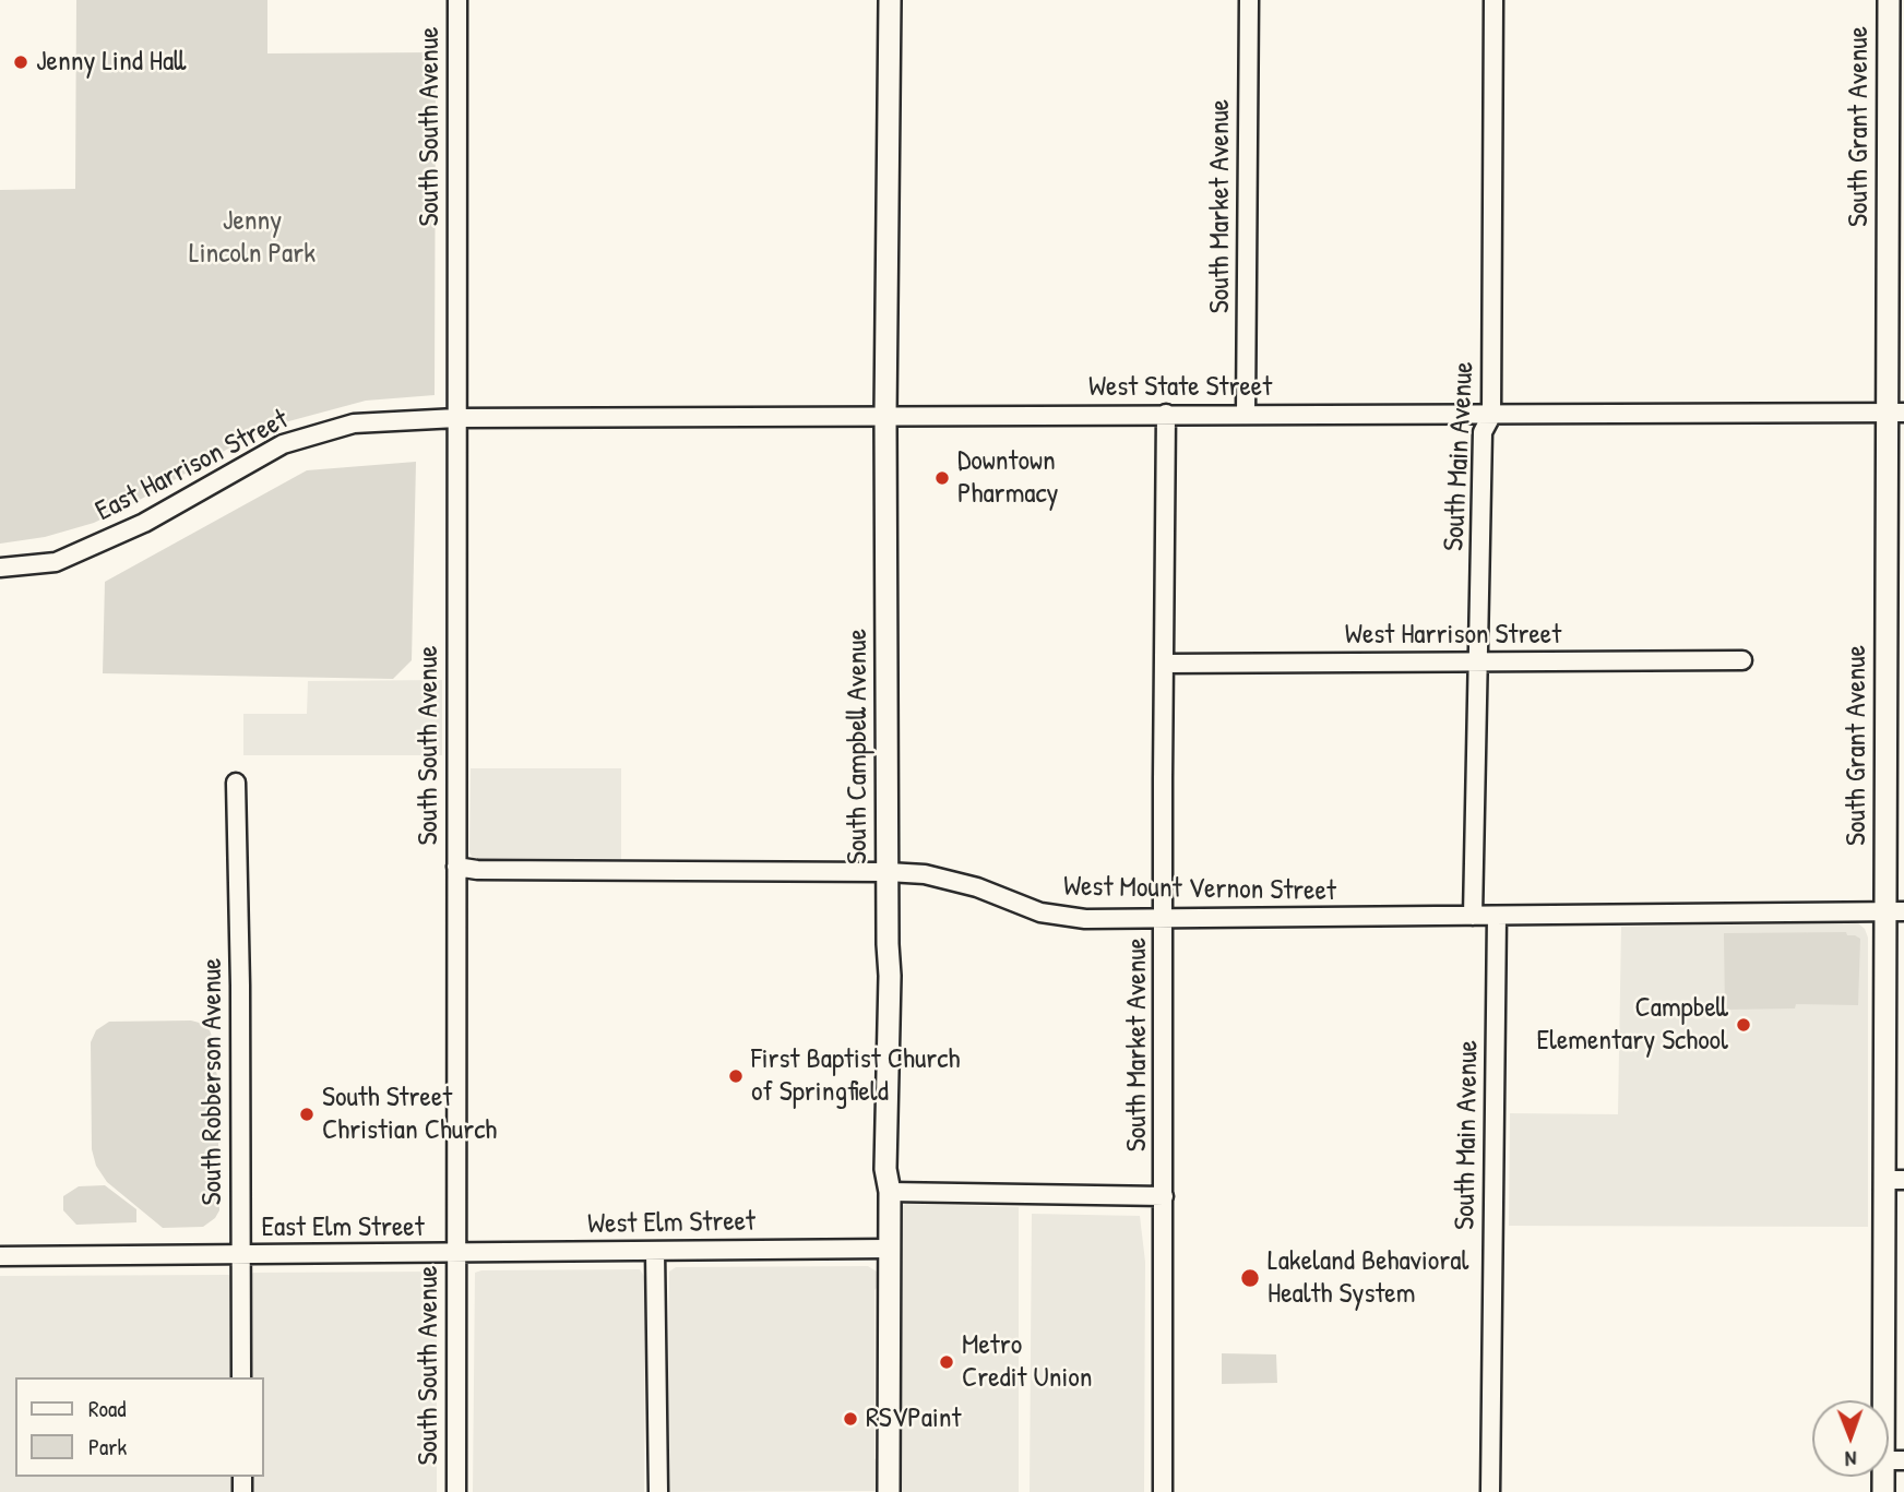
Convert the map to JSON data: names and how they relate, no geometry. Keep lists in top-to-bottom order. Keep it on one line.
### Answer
{"streets":{"main road":["South Grant Avenue","South Campbell Avenue"],"street":["South South Avenue","South Market Avenue","West State Street","South Main Avenue","East Harrison Street","West Harrison Street","West Mount Vernon Street","South Robberson Avenue","West Elm Street","East Elm Street"]},"crossings":[["South South Avenue","West State Street"],["South South Avenue","East Harrison Street"],["South South Avenue","West Mount Vernon Street"],["South South Avenue","West Elm Street"],["South South Avenue","East Elm Street"],["South Grant Avenue","West State Street"],["South Grant Avenue","West Mount Vernon Street"],["South Market Avenue","West State Street"],["South Market Avenue","West Harrison Street"],["South Market Avenue","West Mount Vernon Street"],["West State Street","South Main Avenue"],["West State Street","East Harrison Street"],["West State Street","South Campbell Avenue"],["South Main Avenue","West Harrison Street"],["South Main Avenue","West Mount Vernon Street"],["South Campbell Avenue","West Mount Vernon Street"],["South Campbell Avenue","West Elm Street"],["South Robberson Avenue","East Elm Street"],["West Elm Street","East Elm Street"]],"parks":["Jenny Lincoln Park"],"places":["Jenny Lind Hall","Downtown Pharmacy","Campbell Elementary School","First Baptist Church of Springfield","South Street Christian Church","Lakeland Behavioral Health System","Metro Credit Union","RSVPaint"],"legend":["Road","Park"],"north":"bottom"}
